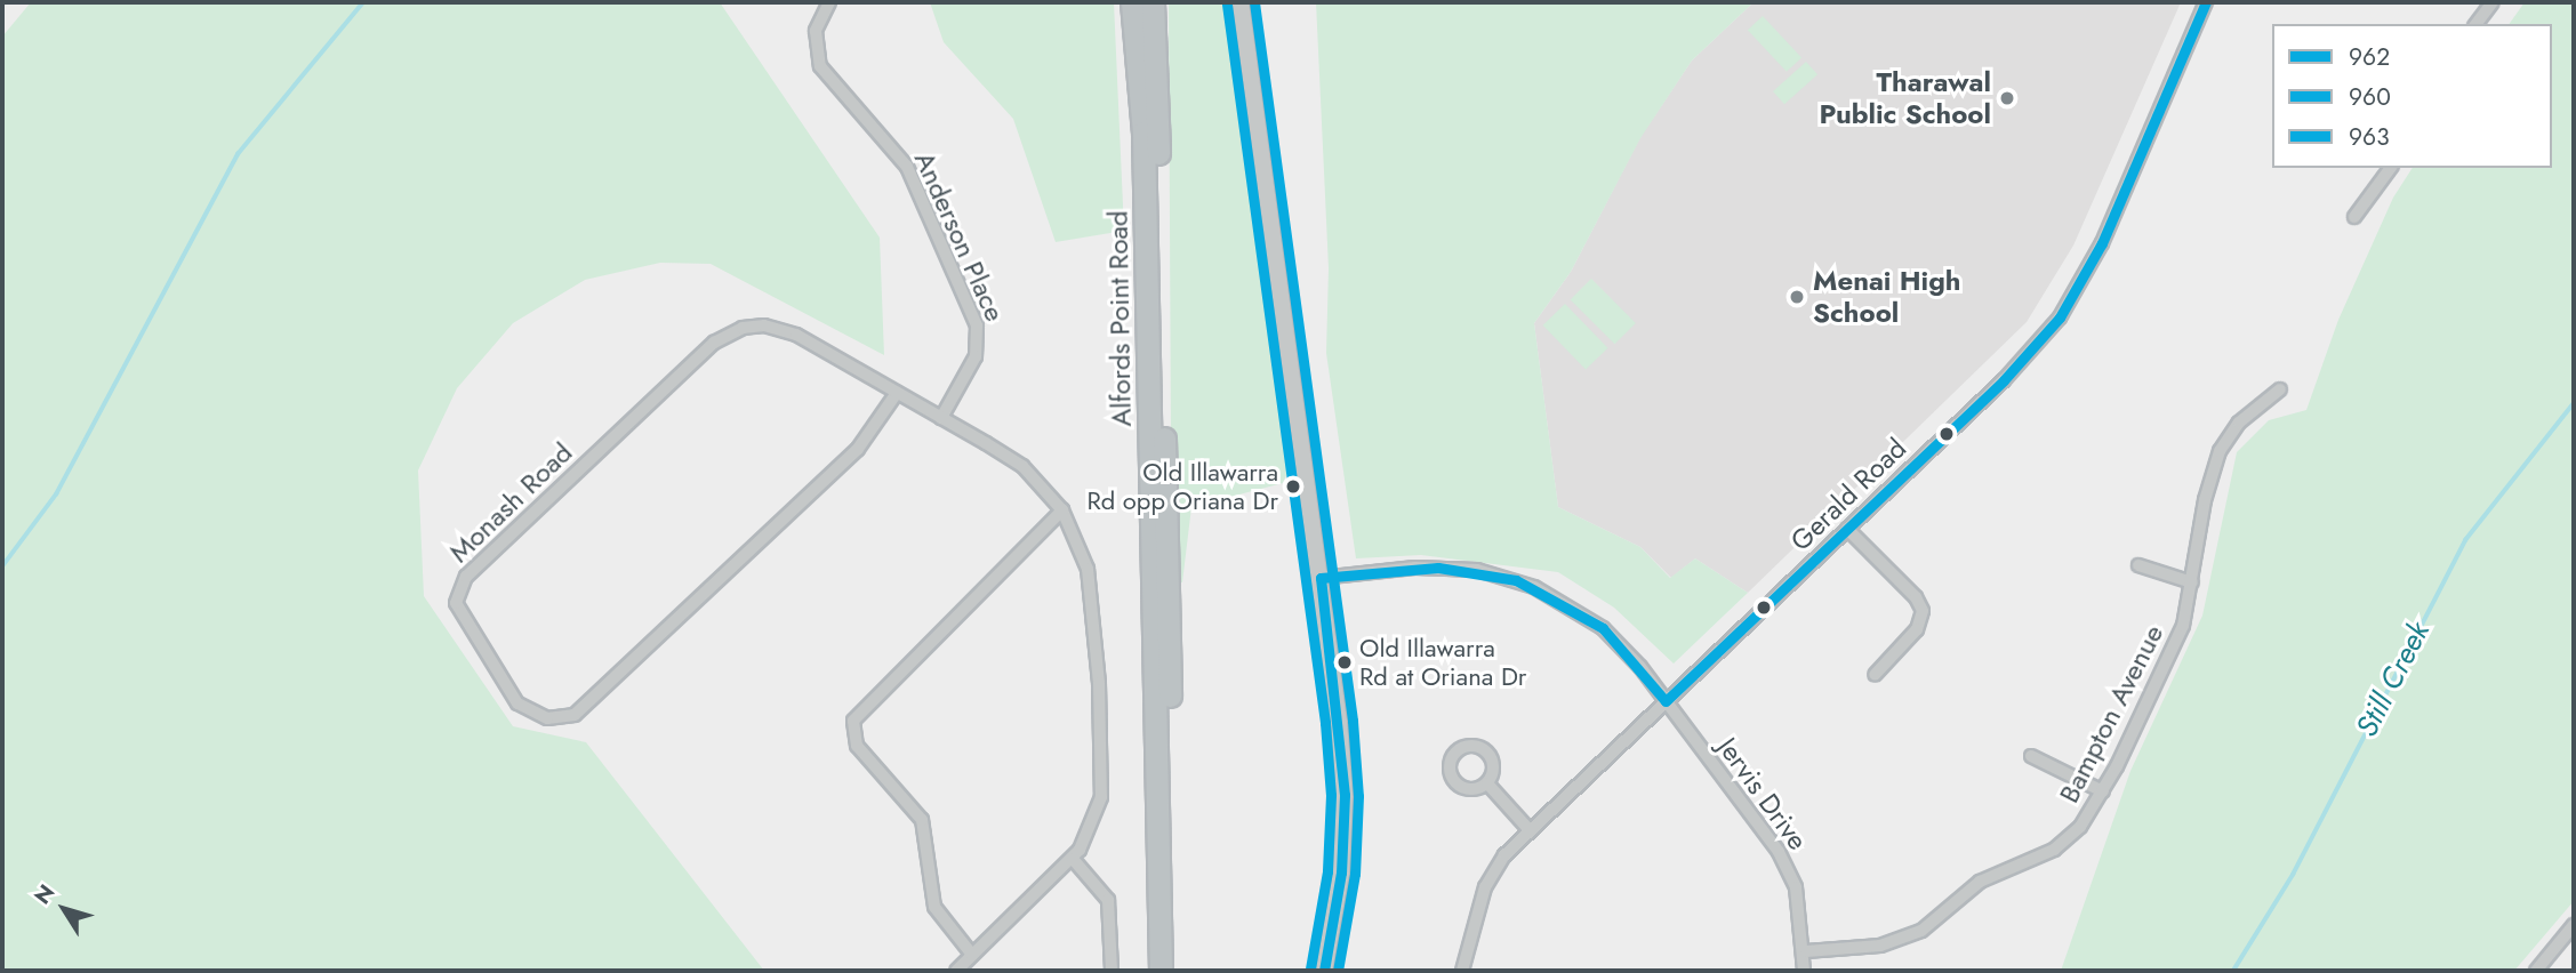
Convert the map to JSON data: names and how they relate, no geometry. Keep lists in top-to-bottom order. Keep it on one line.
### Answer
{"streets":{"highway":["Alfords Point Road"],"street":["Anderson Place","Gerald Road","Monash Road","Bampton Avenue","Jervis Drive"]},"crossings":[["Anderson Place","Monash Road"],["Gerald Road","Jervis Drive"],["Bampton Avenue","Jervis Drive"]],"water":["Still Creek"],"places":["Tharawal Public School","Menai High School","Old Illawarra Rd opp Oriana Dr","Old Illawarra Rd at Oriana Dr"],"lines":["transit line 962","transit line 963","transit line 960"],"legend":["962","960","963"],"north":"top left"}
